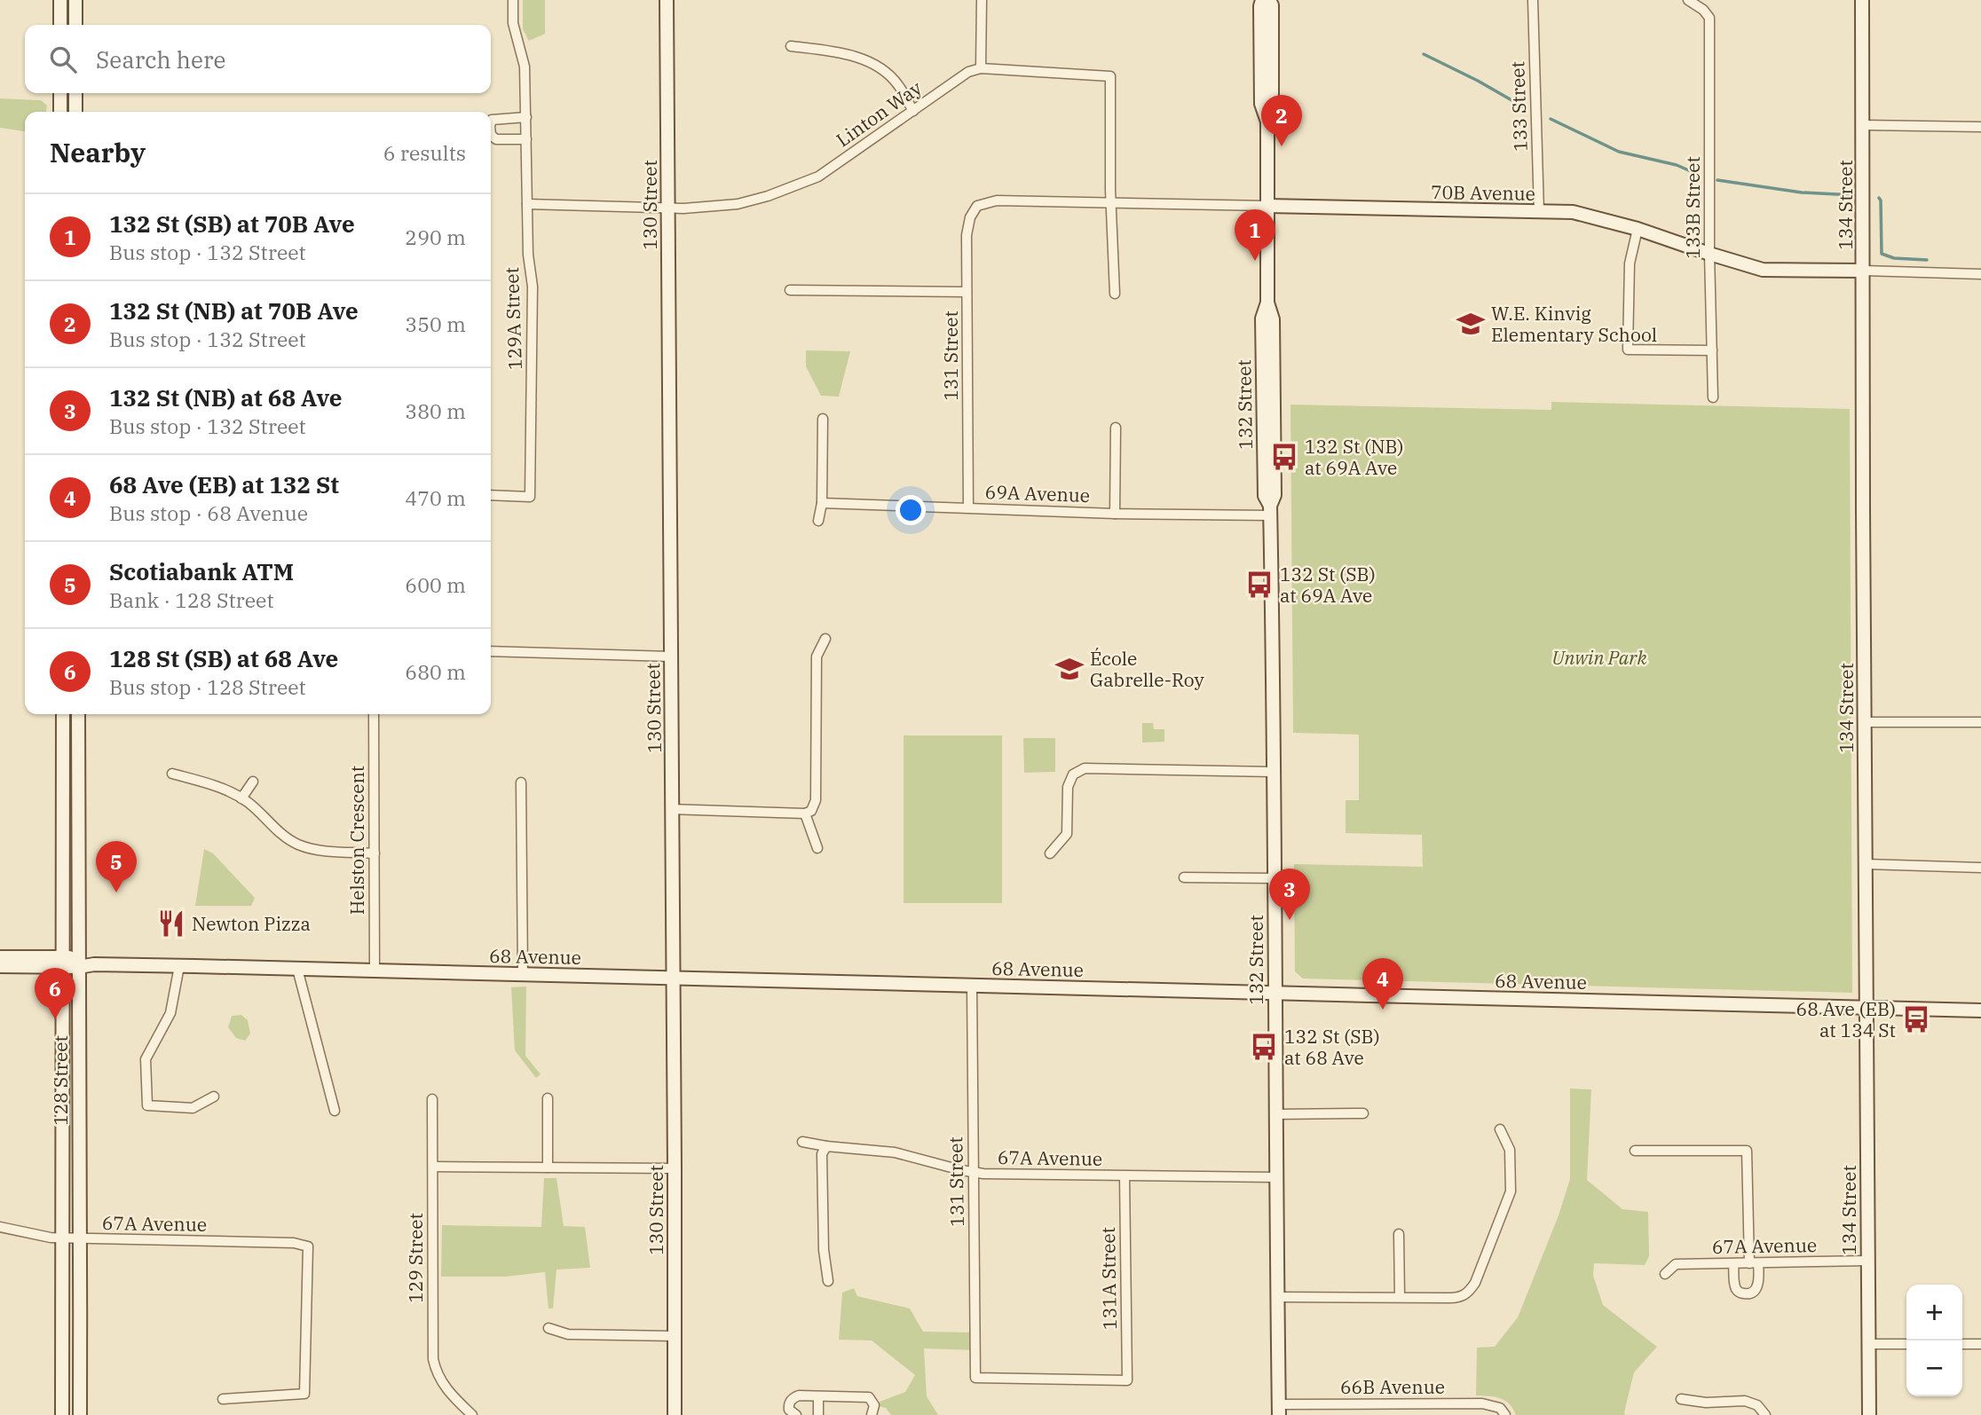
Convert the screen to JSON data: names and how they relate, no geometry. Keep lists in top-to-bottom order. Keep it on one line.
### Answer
{"streets":{"street":["133 Street","Linton Way","70B Avenue","130 Street","134 Street","133B Street","129A Street","131 Street","132 Street","69A Avenue","Helston Crescent","68 Avenue","128 Street","67A Avenue","129 Street","131A Street","66B Avenue"]},"crossings":[["133 Street","70B Avenue"],["Linton Way","130 Street"],["70B Avenue","134 Street"],["70B Avenue","133B Street"],["70B Avenue","131 Street"],["70B Avenue","132 Street"],["130 Street","68 Avenue"],["134 Street","68 Avenue"],["134 Street","67A Avenue"],["131 Street","69A Avenue"],["131 Street","68 Avenue"],["131 Street","67A Avenue"],["131 Street","131A Street"],["132 Street","69A Avenue"],["132 Street","68 Avenue"],["132 Street","67A Avenue"],["132 Street","66B Avenue"],["Helston Crescent","68 Avenue"],["68 Avenue","128 Street"],["128 Street","67A Avenue"],["67A Avenue","131A Street"]],"parks":["Unwin Park"],"places":{"school or university":["W.E. Kinvig Elementary School","École Gabrelle-Roy"],"bus stop":["132 St (NB) at 69A Ave","132 St (SB) at 69A Ave","68 Ave (EB) at 134 St","132 St (SB) at 68 Ave"],"restaurant":["Newton Pizza"]},"page":{"search":"Search here","pins":["2","1","5","3","4","6"],"heading":["Nearby","6 results"],"list":[{"mark":"1","name":"132 St (SB) at 70B Ave","note":"Bus stop · 132 Street","value":"290 m"},{"mark":"2","name":"132 St (NB) at 70B Ave","note":"Bus stop · 132 Street","value":"350 m"},{"mark":"3","name":"132 St (NB) at 68 Ave","note":"Bus stop · 132 Street","value":"380 m"},{"mark":"4","name":"68 Ave (EB) at 132 St","note":"Bus stop · 68 Avenue","value":"470 m"},{"mark":"5","name":"Scotiabank ATM","note":"Bank · 128 Street","value":"600 m"},{"mark":"6","name":"128 St (SB) at 68 Ave","note":"Bus stop · 128 Street","value":"680 m"}],"map_buttons":["+","−"]}}
